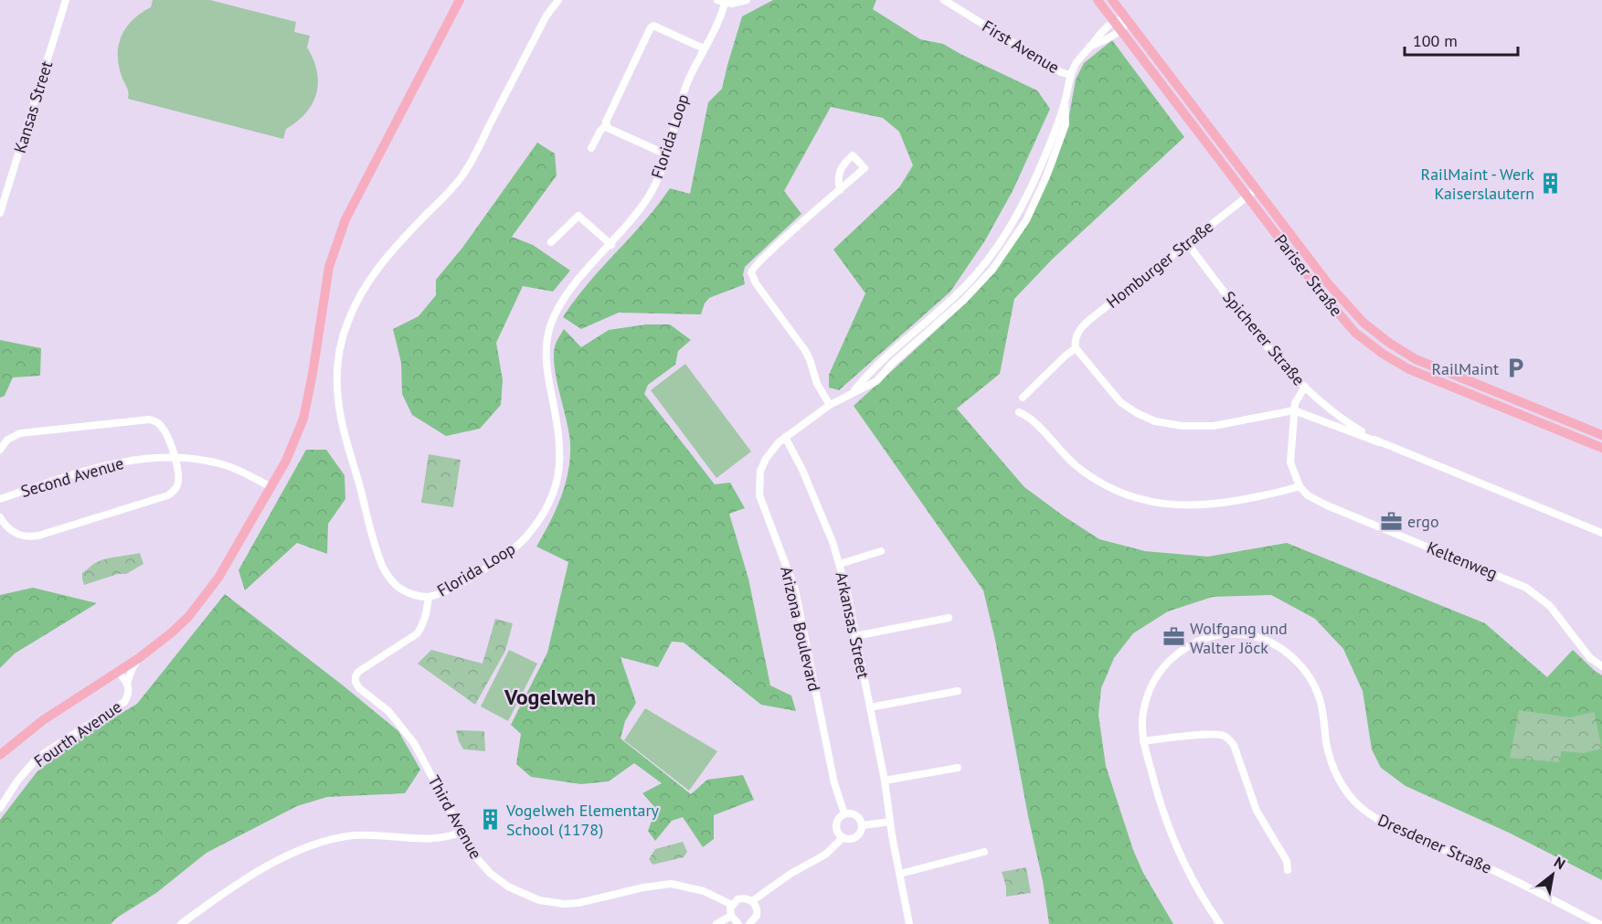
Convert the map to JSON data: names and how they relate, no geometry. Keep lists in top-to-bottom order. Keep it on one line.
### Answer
{"streets":{"main road":["Pariser Straße"],"street":["First Avenue","Kansas Street","Florida Loop","Homburger Straße","Spicherer Straße","Second Avenue","Keltenweg","Arkansas Street","Arizona Boulevard","Fourth Avenue","Third Avenue","Dresdener Straße"]},"crossings":[["First Avenue","Arizona Boulevard"],["Florida Loop","Third Avenue"],["Homburger Straße","Pariser Straße"],["Homburger Straße","Spicherer Straße"],["Pariser Straße","Arizona Boulevard"],["Arkansas Street","Arizona Boulevard"]],"districts":["Vogelweh"],"places":{"building":["RailMaint - Werk Kaiserslautern","Vogelweh Elementary School (1178)"],"parking":["RailMaint"],"office":["ergo","Wolfgang und Walter Jöck"]},"scale_bar":"100 m","north":"top right"}
